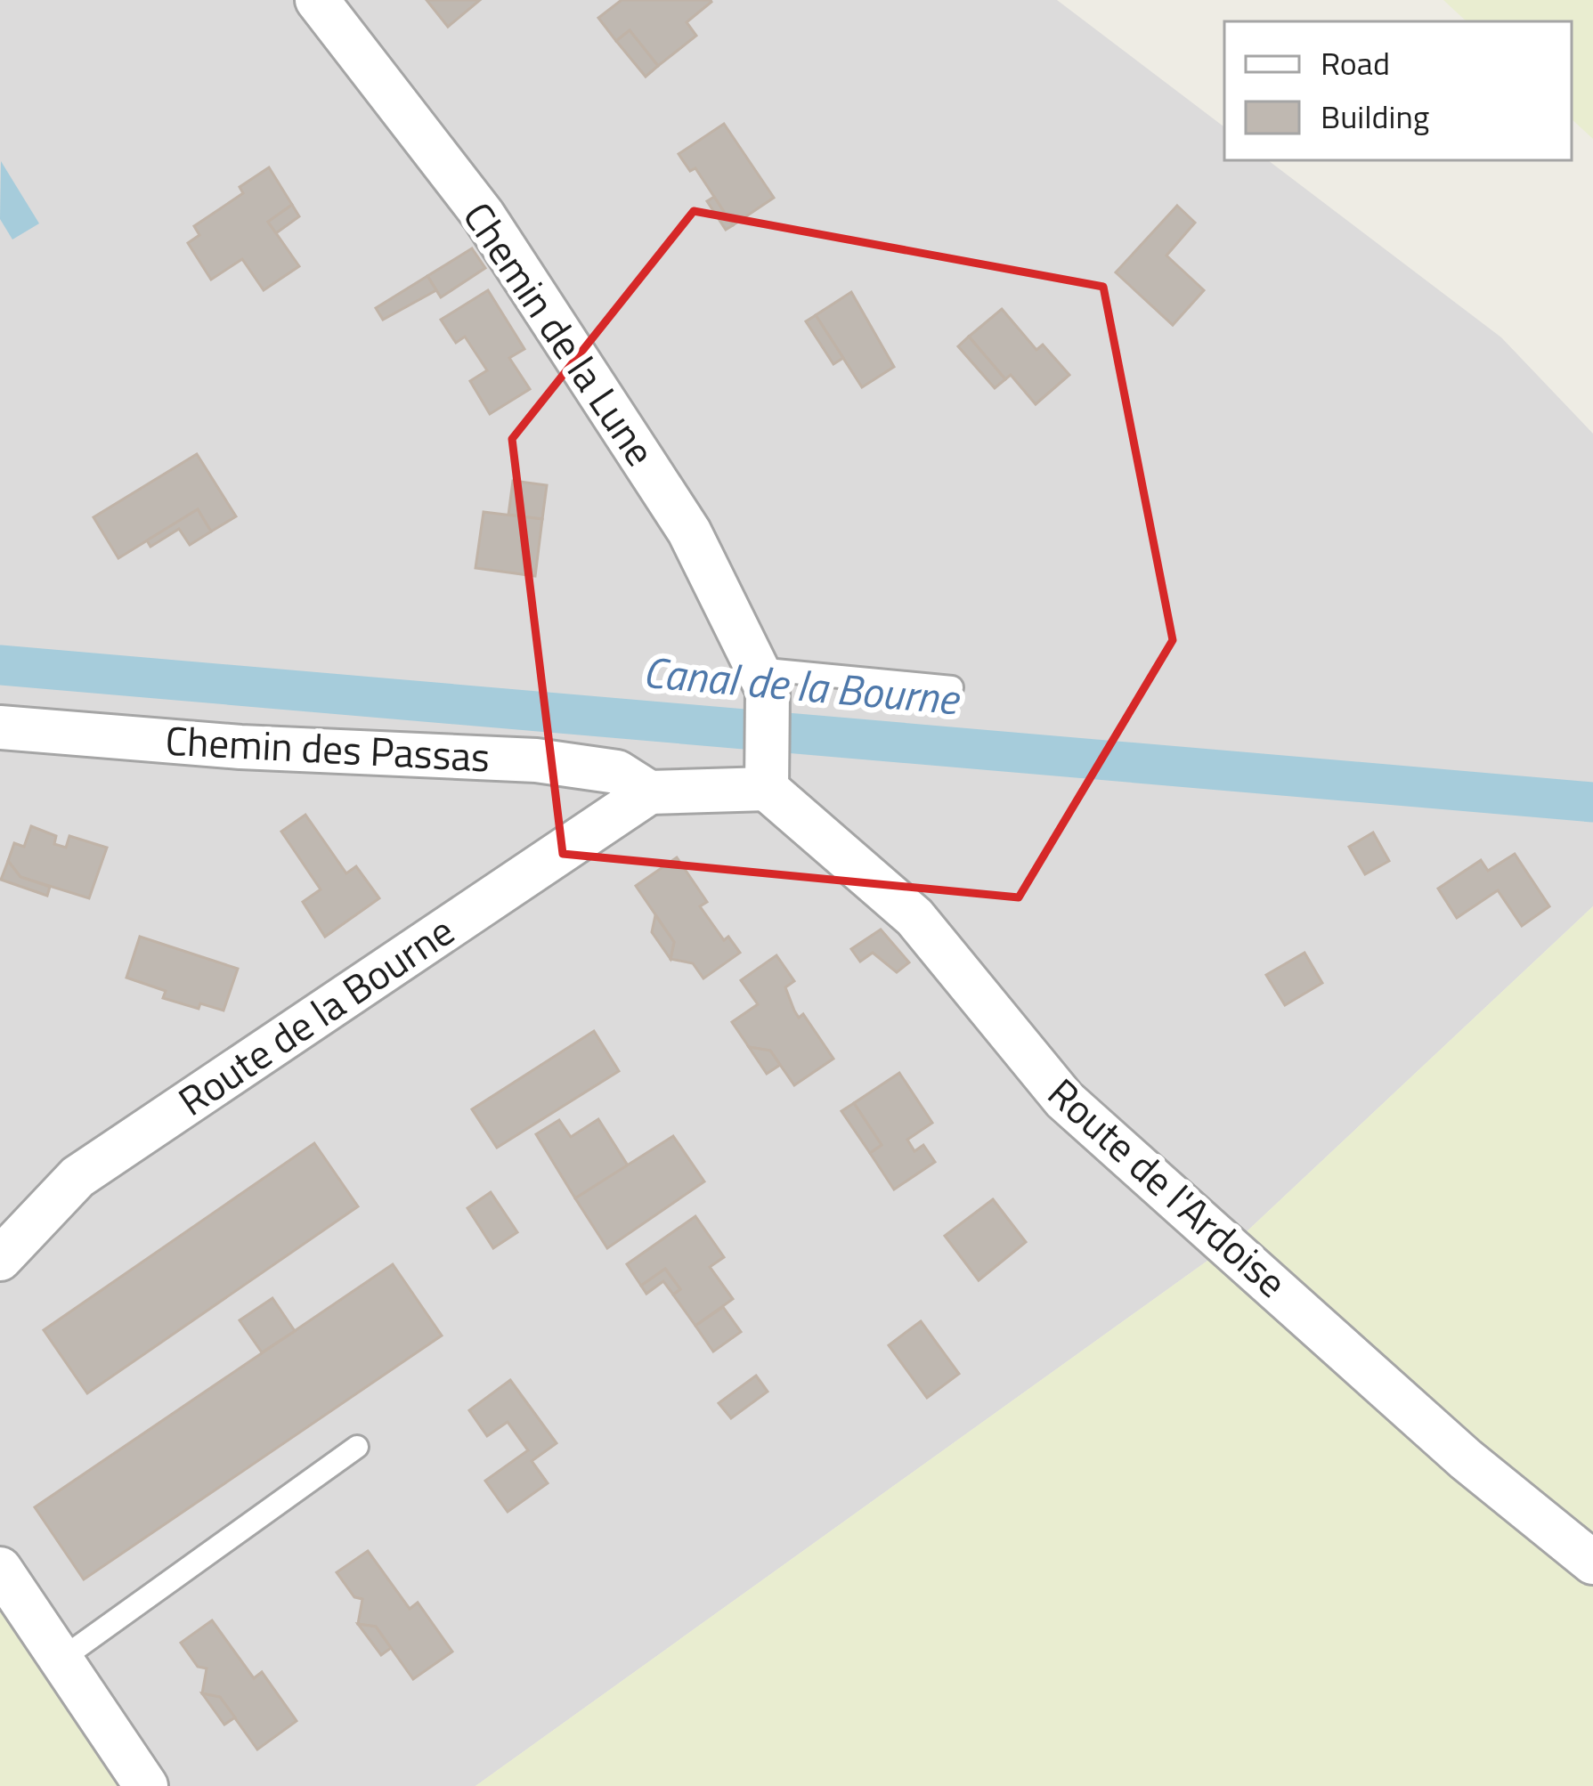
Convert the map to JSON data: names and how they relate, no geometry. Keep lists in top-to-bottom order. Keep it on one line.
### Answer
{"streets":{"street":["Chemin de la Lune","Chemin des Passas","Route de la Bourne","Route de l'Ardoise"]},"crossings":[["Chemin des Passas","Route de la Bourne"]],"water":["Canal de la Bourne"],"legend":["Road","Building"]}
